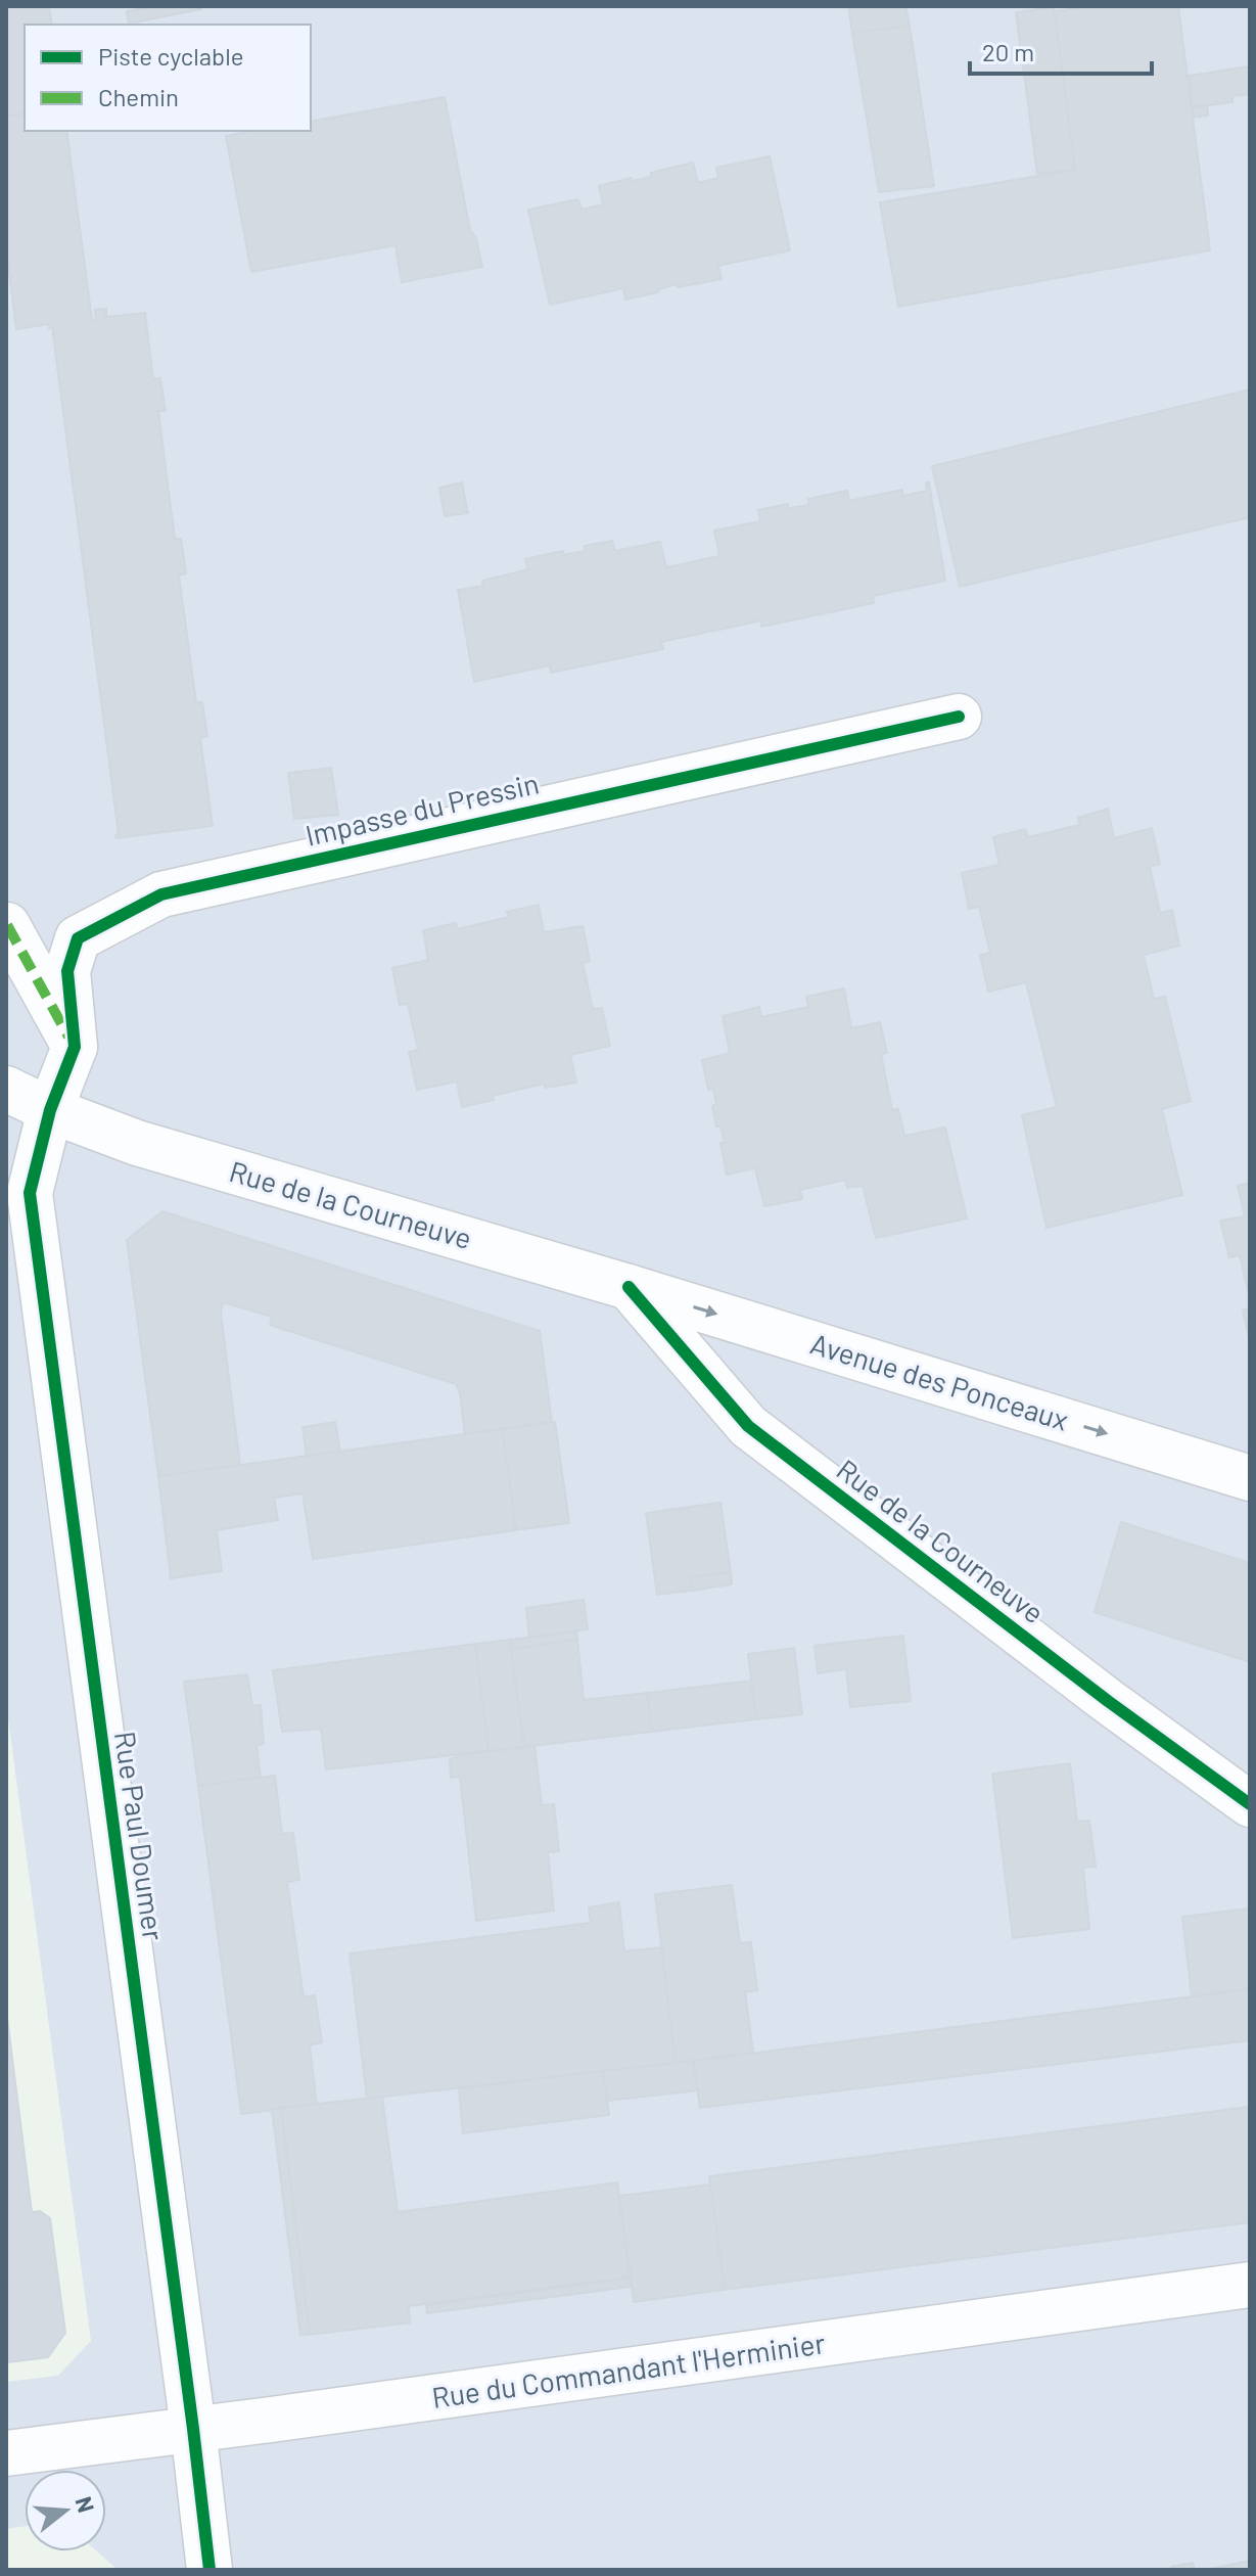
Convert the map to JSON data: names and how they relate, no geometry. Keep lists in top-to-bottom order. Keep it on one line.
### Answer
{"streets":{"street":["Impasse du Pressin","Rue de la Courneuve","Avenue des Ponceaux","Rue Paul Doumer","Rue du Commandant l'Herminier"]},"crossings":[["Impasse du Pressin","Rue de la Courneuve"],["Impasse du Pressin","Rue Paul Doumer"],["Rue de la Courneuve","Avenue des Ponceaux"],["Rue de la Courneuve","Rue Paul Doumer"],["Rue Paul Doumer","Rue du Commandant l'Herminier"]],"one_way":["Avenue des Ponceaux"],"legend":["Piste cyclable","Chemin"],"scale_bar":"20 m","north":"right"}
